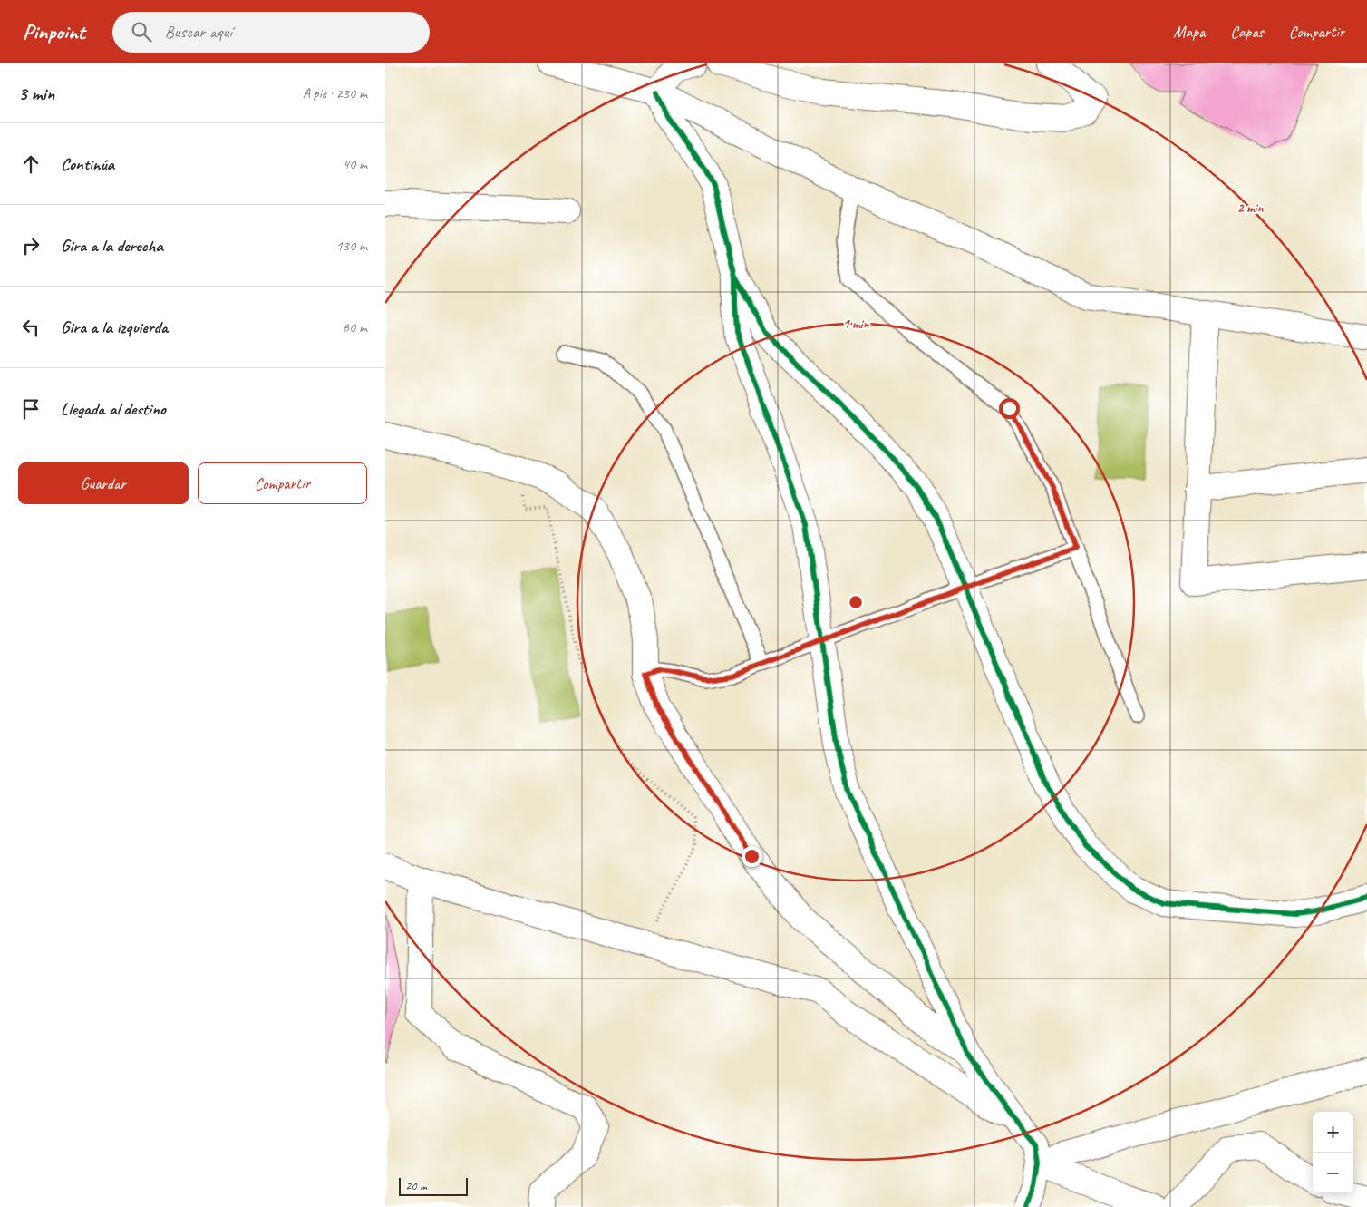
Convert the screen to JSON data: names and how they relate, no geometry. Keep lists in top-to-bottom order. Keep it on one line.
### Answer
{"scale_bar":"20 m","page":{"header":"Pinpoint","search":"Buscar aquí","nav":["Mapa","Capas","Compartir"],"heading":["3 min","A pie · 230 m"],"list":[["Continúa","40 m"],["Gira a la derecha","130 m"],["Gira a la izquierda","60 m"],"Llegada al destino"],"buttons":["Guardar","Compartir"],"map_buttons":["+","−"],"scale":"20 m"},"rings":["2 min","1 min"]}
